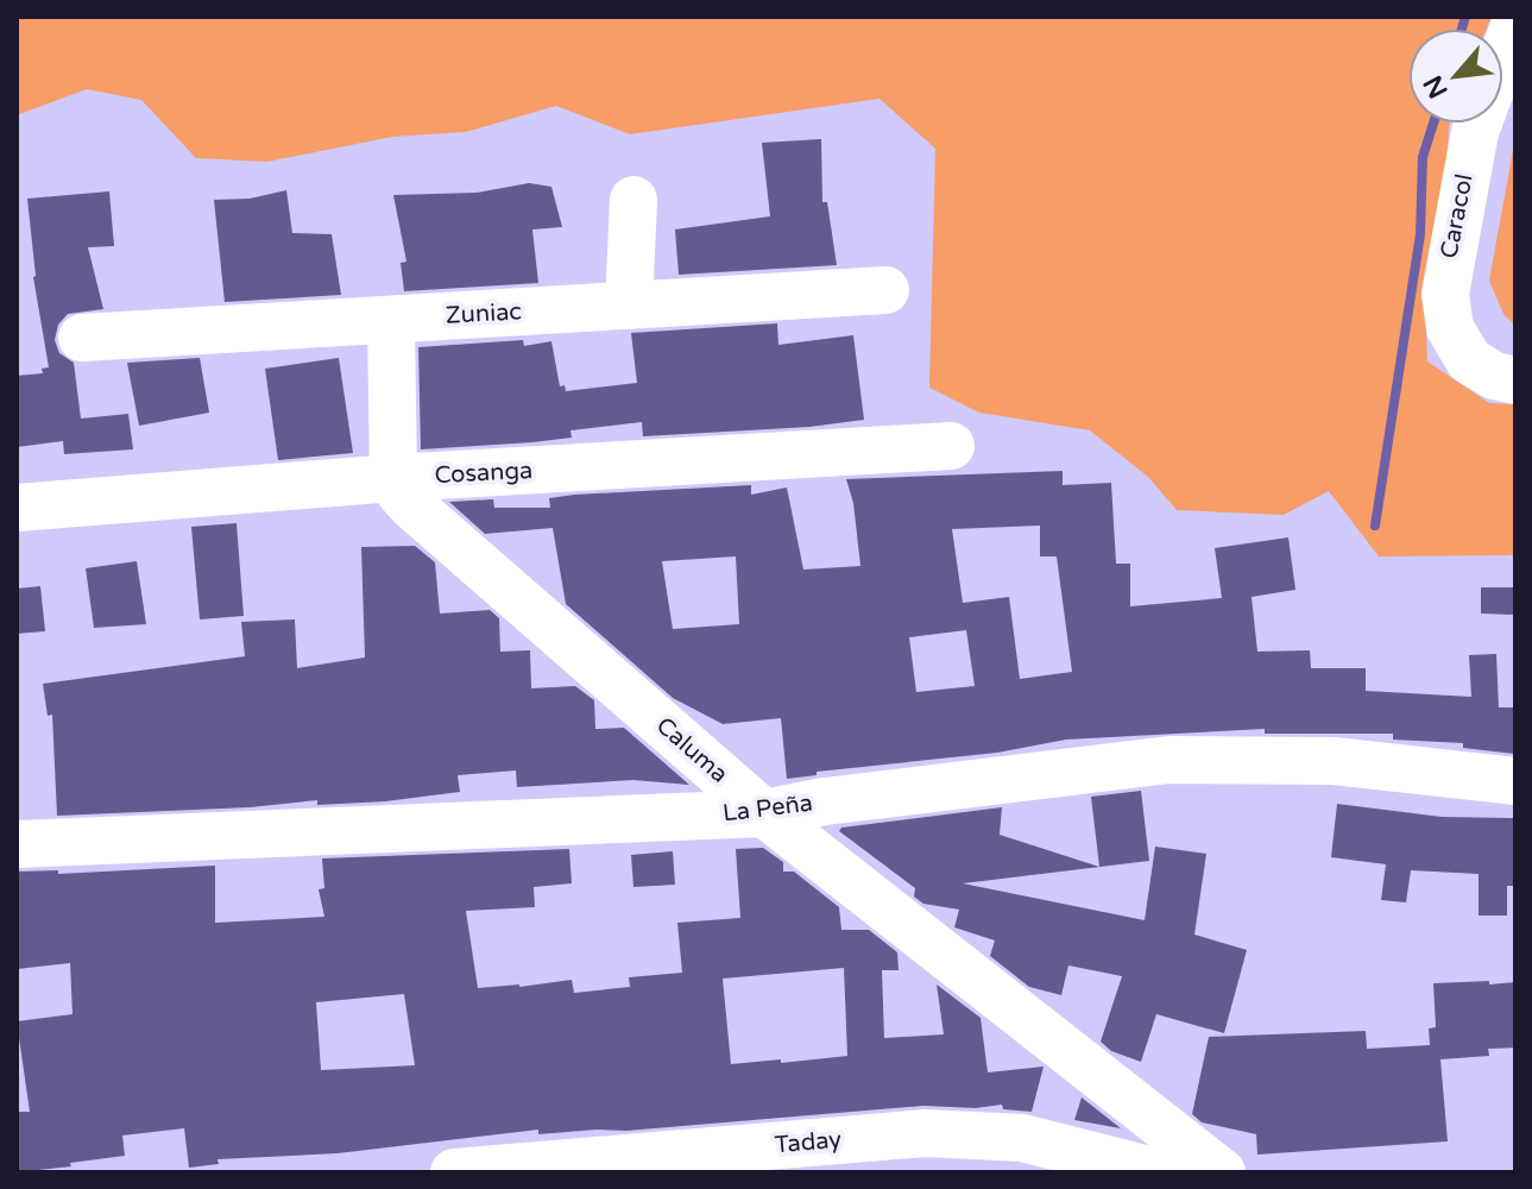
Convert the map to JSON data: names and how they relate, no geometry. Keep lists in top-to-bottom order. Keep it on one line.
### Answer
{"streets":{"street":["Caracol","Zuniac","Cosanga","Caluma","La Peña","Taday"]},"crossings":[["Cosanga","Caluma"],["Caluma","La Peña"]],"north":"bottom left"}
